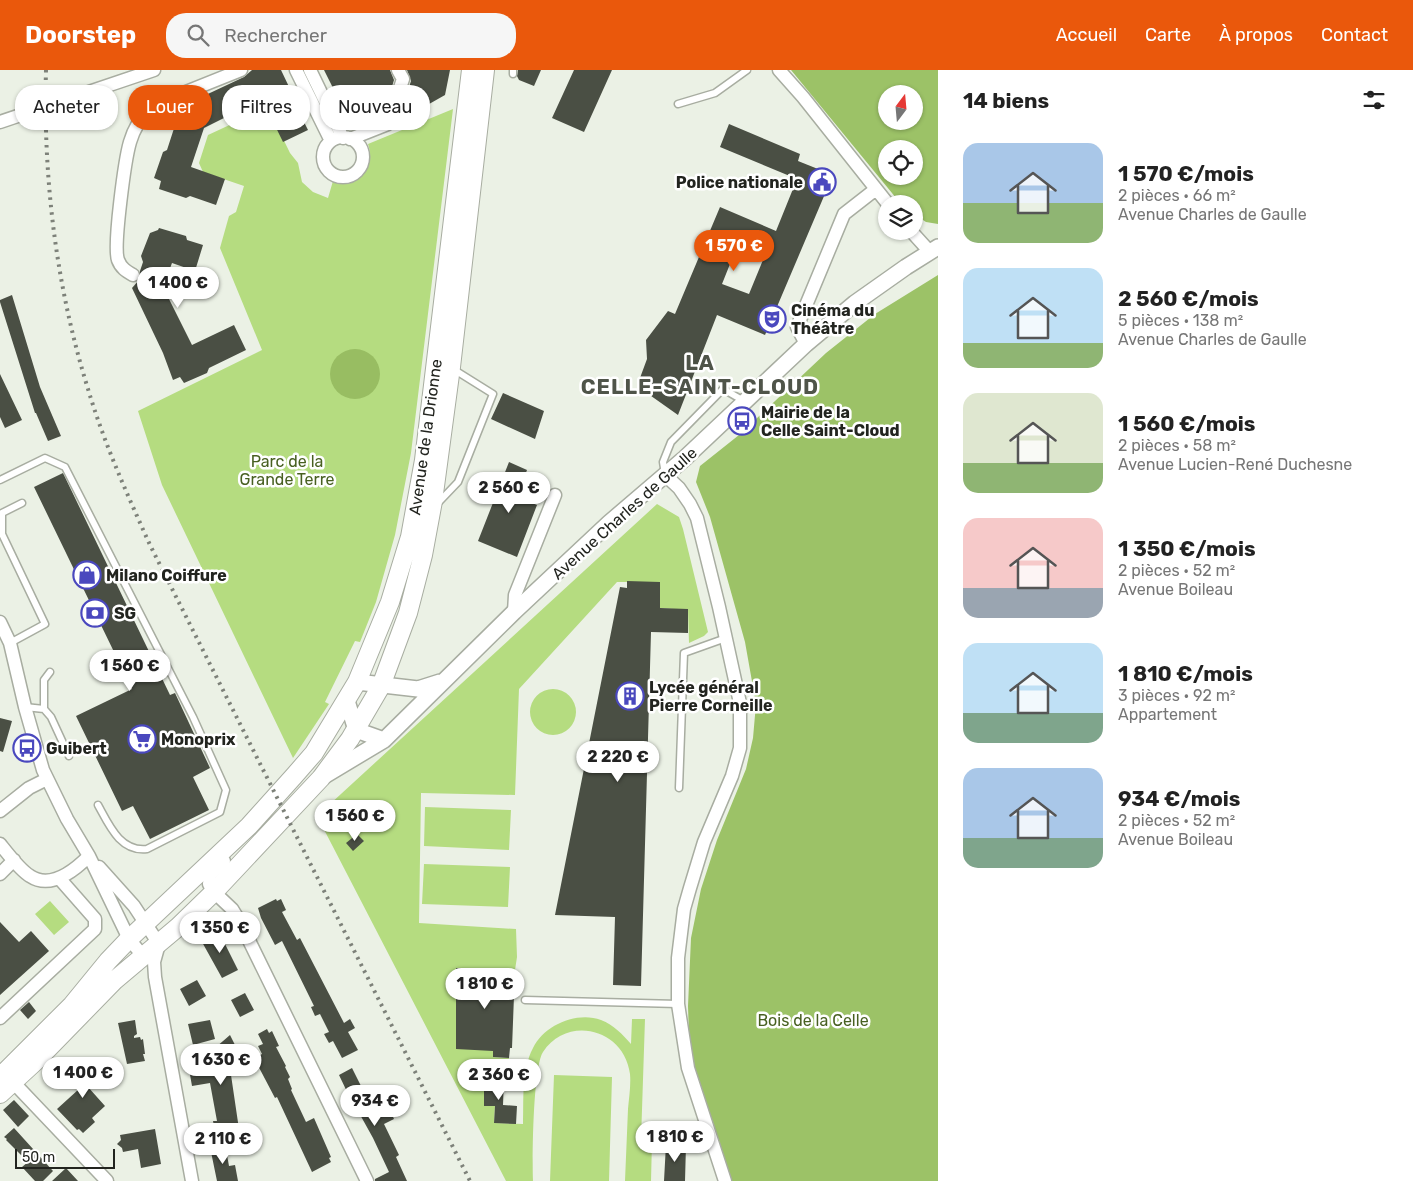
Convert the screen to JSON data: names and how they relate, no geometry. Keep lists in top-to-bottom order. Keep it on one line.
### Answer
{"streets":{"main road":["Avenue de la Drionne"],"street":["Avenue Charles de Gaulle"]},"crossings":[["Avenue de la Drionne","Avenue Charles de Gaulle"]],"districts":["LA CELLE-SAINT-CLOUD"],"parks":["Parc de la Grande Terre","Bois de la Celle"],"places":{"public building":["Police nationale"],"theatre":["Cinéma du Théâtre"],"bus stop":["Mairie de la Celle Saint-Cloud","Guibert"],"shop":["Milano Coiffure"],"bank":["SG"],"building":["Lycée général Pierre Corneille"],"supermarket":["Monoprix"]},"scale_bar":"50 m","north":"top","page":{"header":"Doorstep","search":"Rechercher","nav":["Accueil","Carte","À propos","Contact"],"heading":"14 biens","chip":["Acheter","Louer","Filtres","Nouveau"],"list":[{"name":"1 570 €/mois","note":"2 pièces · 66 m² · Avenue Charles de Gaulle"},{"name":"2 560 €/mois","note":"5 pièces · 138 m² · Avenue Charles de Gaulle"},{"name":"1 560 €/mois","note":"2 pièces · 58 m² · Avenue Lucien-René Duchesne"},{"name":"1 350 €/mois","note":"2 pièces · 52 m² · Avenue Boileau"},{"name":"1 810 €/mois","note":"3 pièces · 92 m² · Appartement"},{"name":"934 €/mois","note":"2 pièces · 52 m² · Avenue Boileau"}],"price":["1 570 €","1 400 €","2 560 €","1 560 €","2 220 €","1 560 €","1 350 €","1 810 €","1 630 €","1 400 €","2 360 €","934 €","1 810 €","2 110 €"],"scale":"50 m"}}
